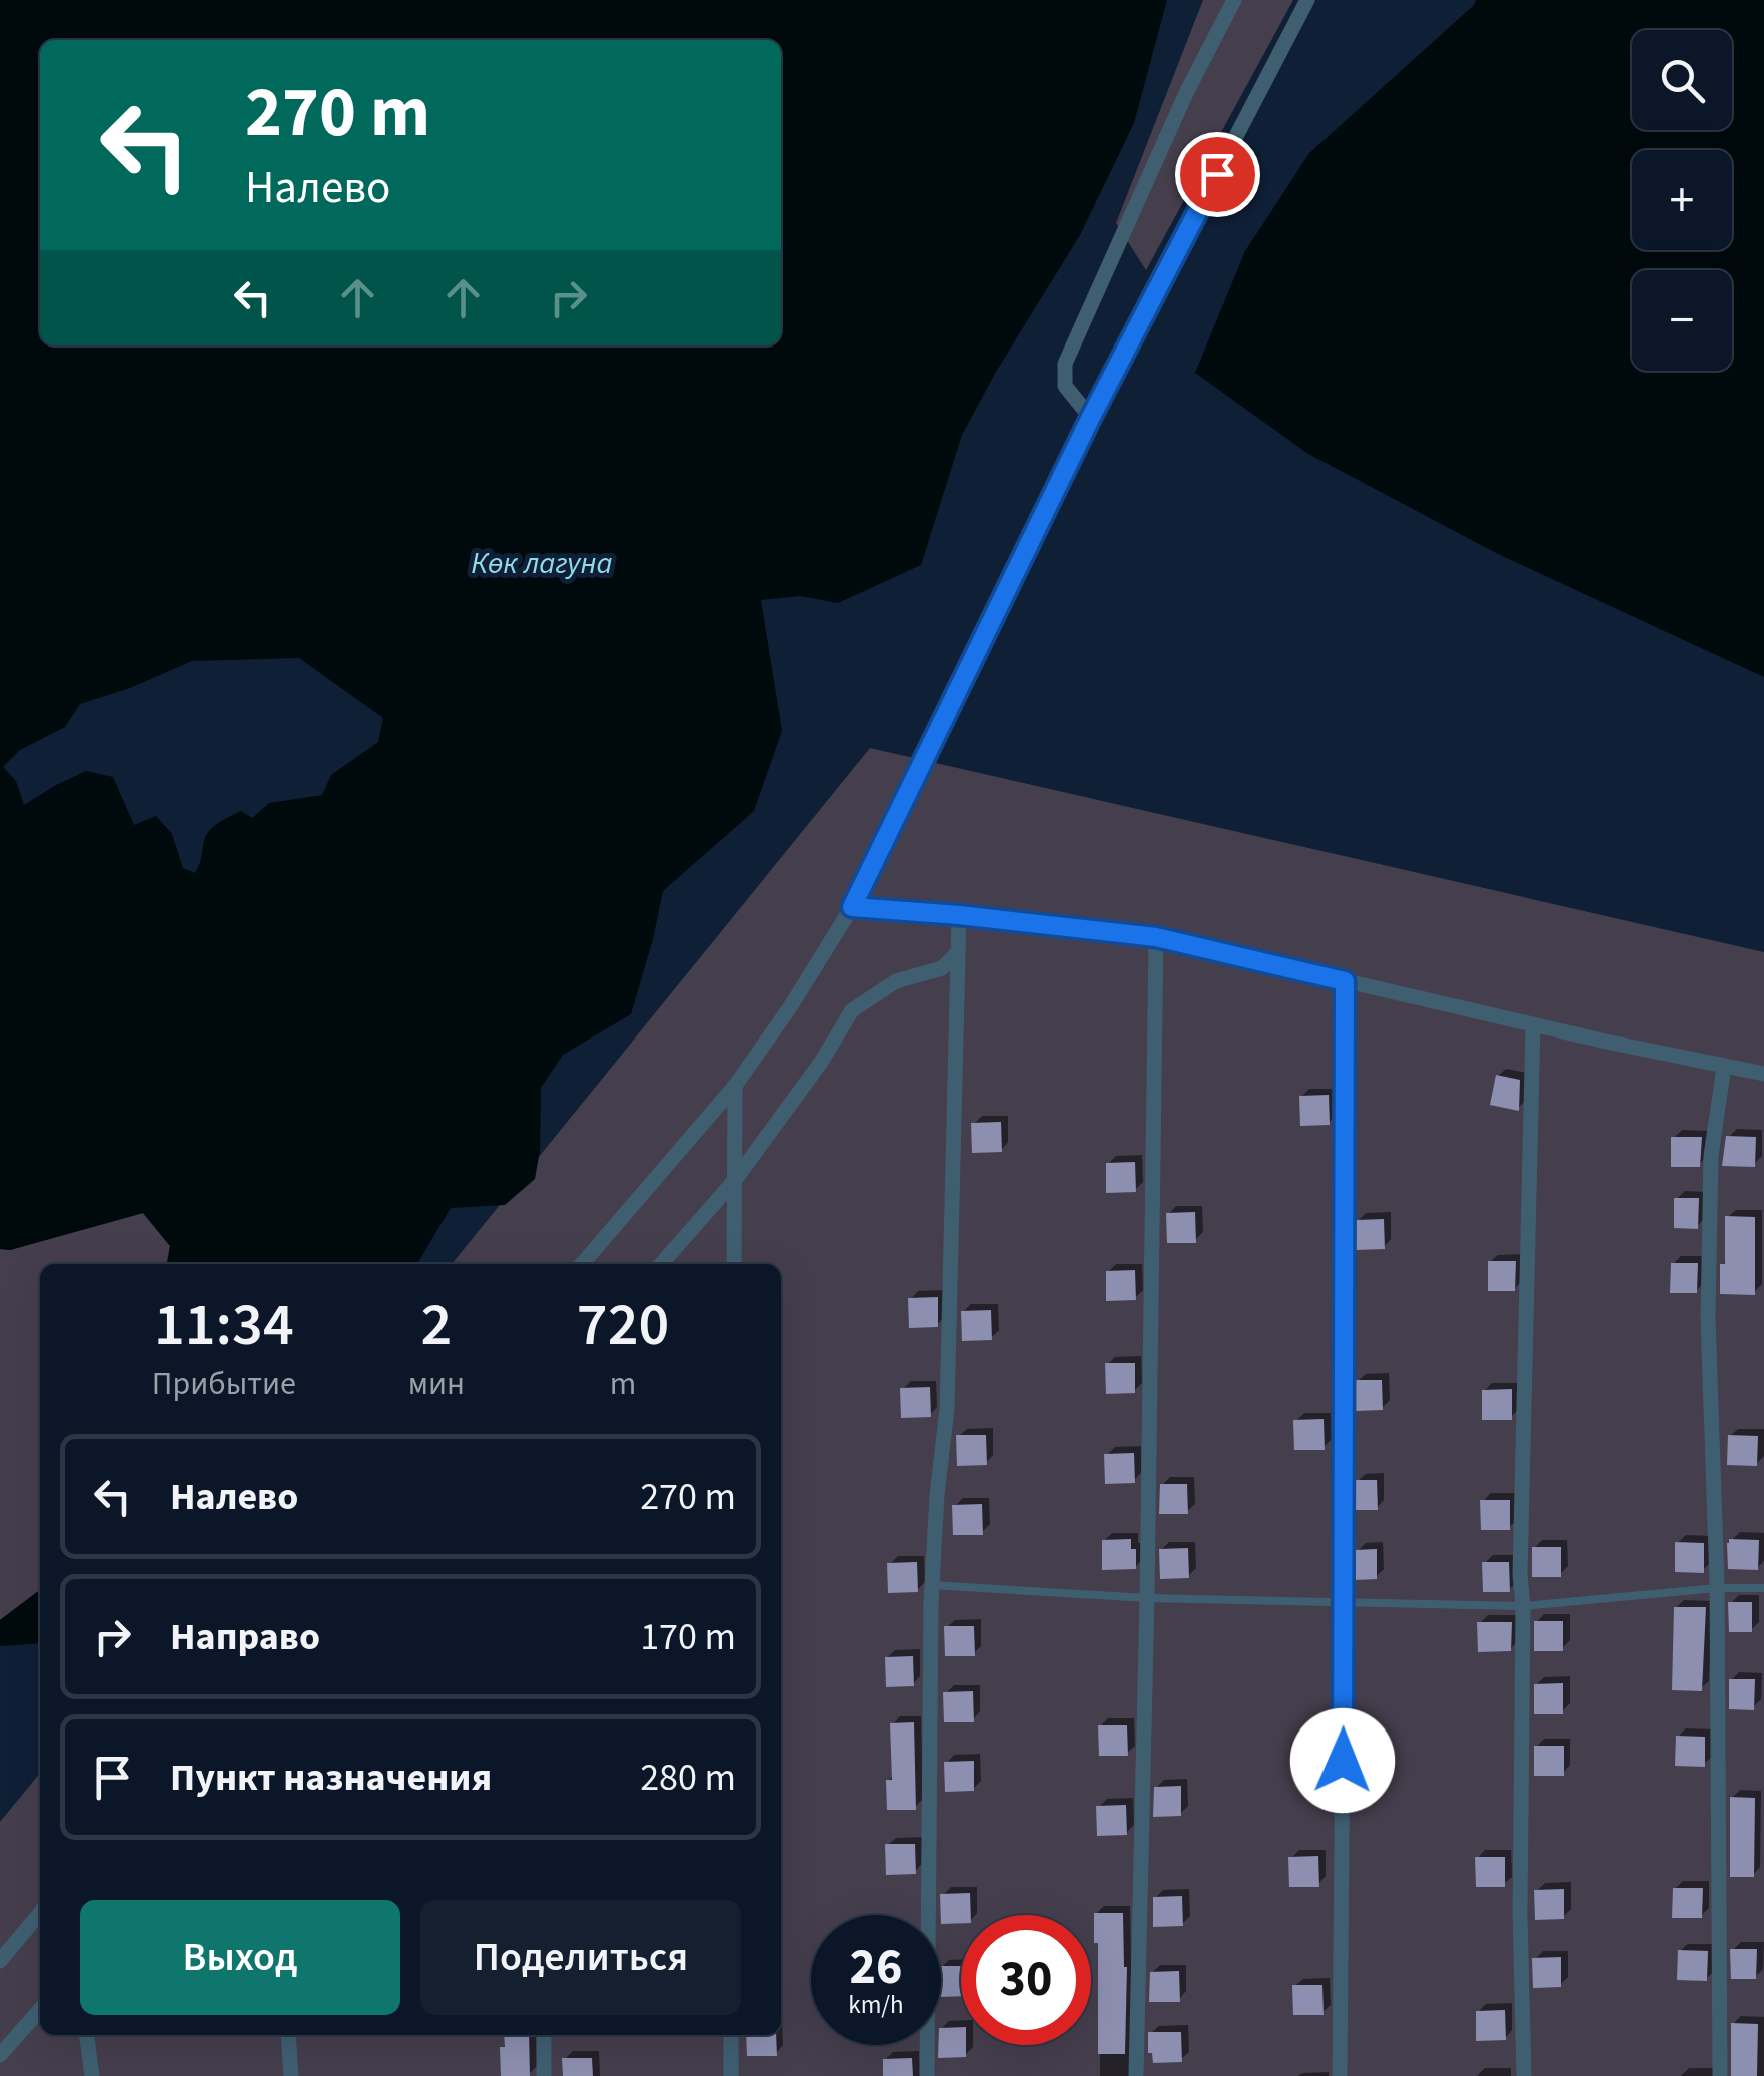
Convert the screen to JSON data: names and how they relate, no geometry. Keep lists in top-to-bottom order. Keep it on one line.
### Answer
{"water":["Көк лагуна"],"page":{"map_buttons":["+","−"],"turn":["270 m","Налево"],"eta":["11:34","Прибытие","2","мин","720","m"],"list":[{"name":"Налево","value":"270 m"},{"name":"Направо","value":"170 m"},{"name":"Пункт назначения","value":"280 m"}],"buttons":["Выход","Поделиться"],"speed":"26 km/h","limit":"30"}}
